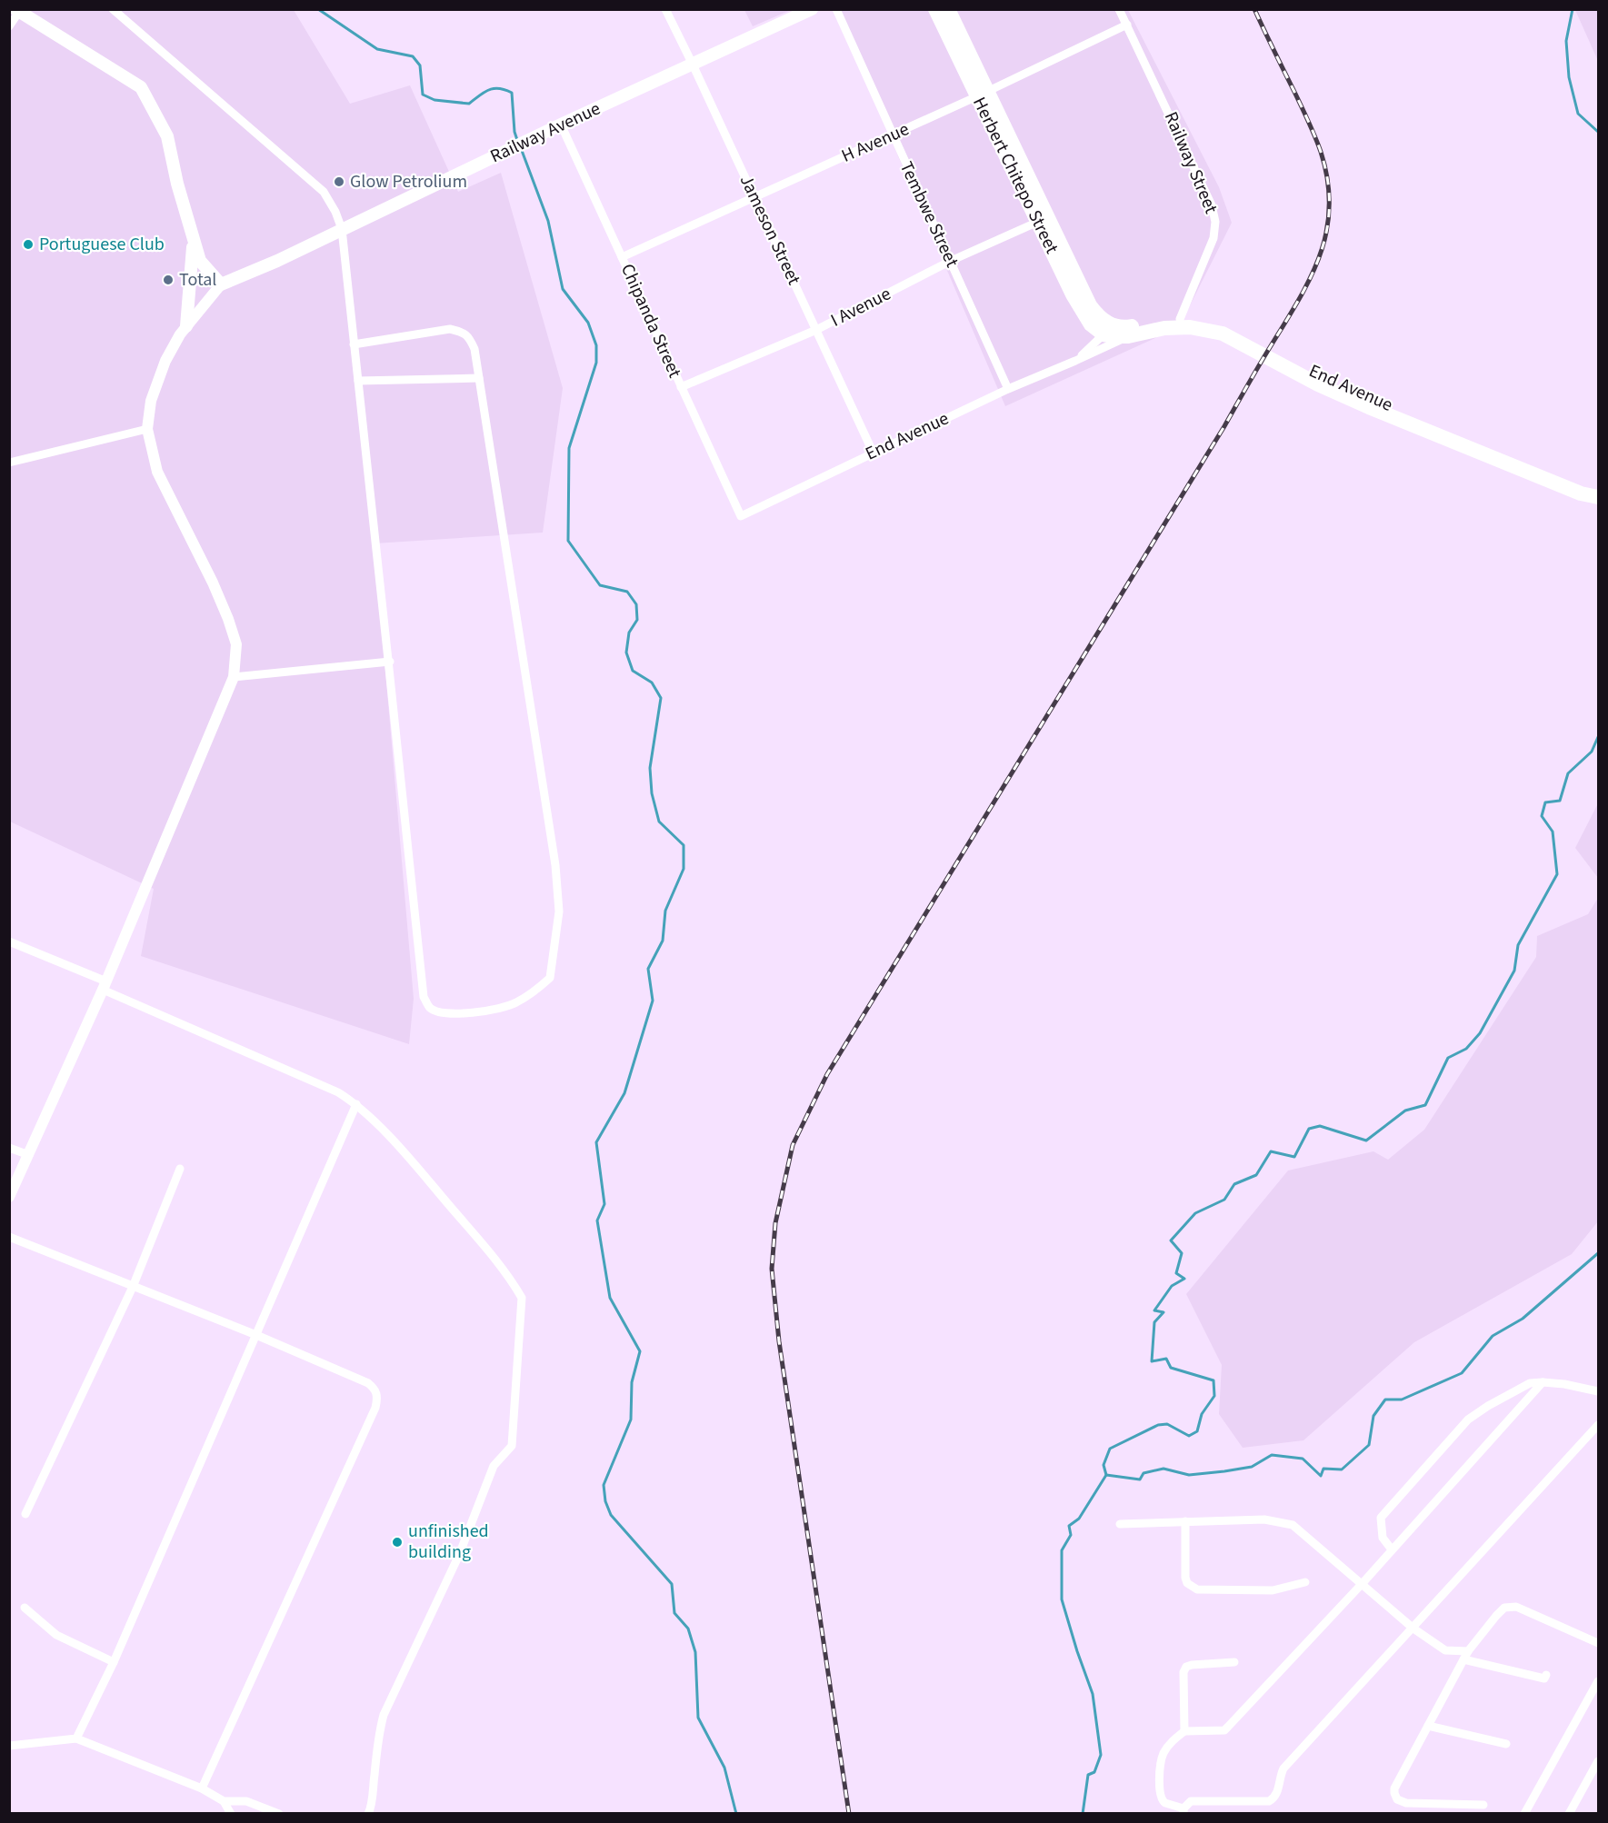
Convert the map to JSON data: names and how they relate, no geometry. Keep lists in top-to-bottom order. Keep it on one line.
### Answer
{"streets":{"highway":["Herbert Chitepo Street","End Avenue"],"main road":["Railway Avenue"],"street":["H Avenue","Railway Street","Tembwe Street","Jameson Street","I Avenue","Chipanda Street"]},"crossings":[["Railway Avenue","Jameson Street"],["Railway Avenue","Chipanda Street"],["H Avenue","Railway Street"],["H Avenue","Herbert Chitepo Street"],["H Avenue","Tembwe Street"],["H Avenue","Jameson Street"],["H Avenue","Chipanda Street"],["Railway Street","End Avenue"],["Herbert Chitepo Street","I Avenue"],["Herbert Chitepo Street","End Avenue"],["Tembwe Street","I Avenue"],["Tembwe Street","End Avenue"],["Jameson Street","I Avenue"],["Jameson Street","End Avenue"],["I Avenue","Chipanda Street"],["Chipanda Street","End Avenue"]],"places":["Glow Petrolium","Portuguese Club","Total","unfinished building"]}
